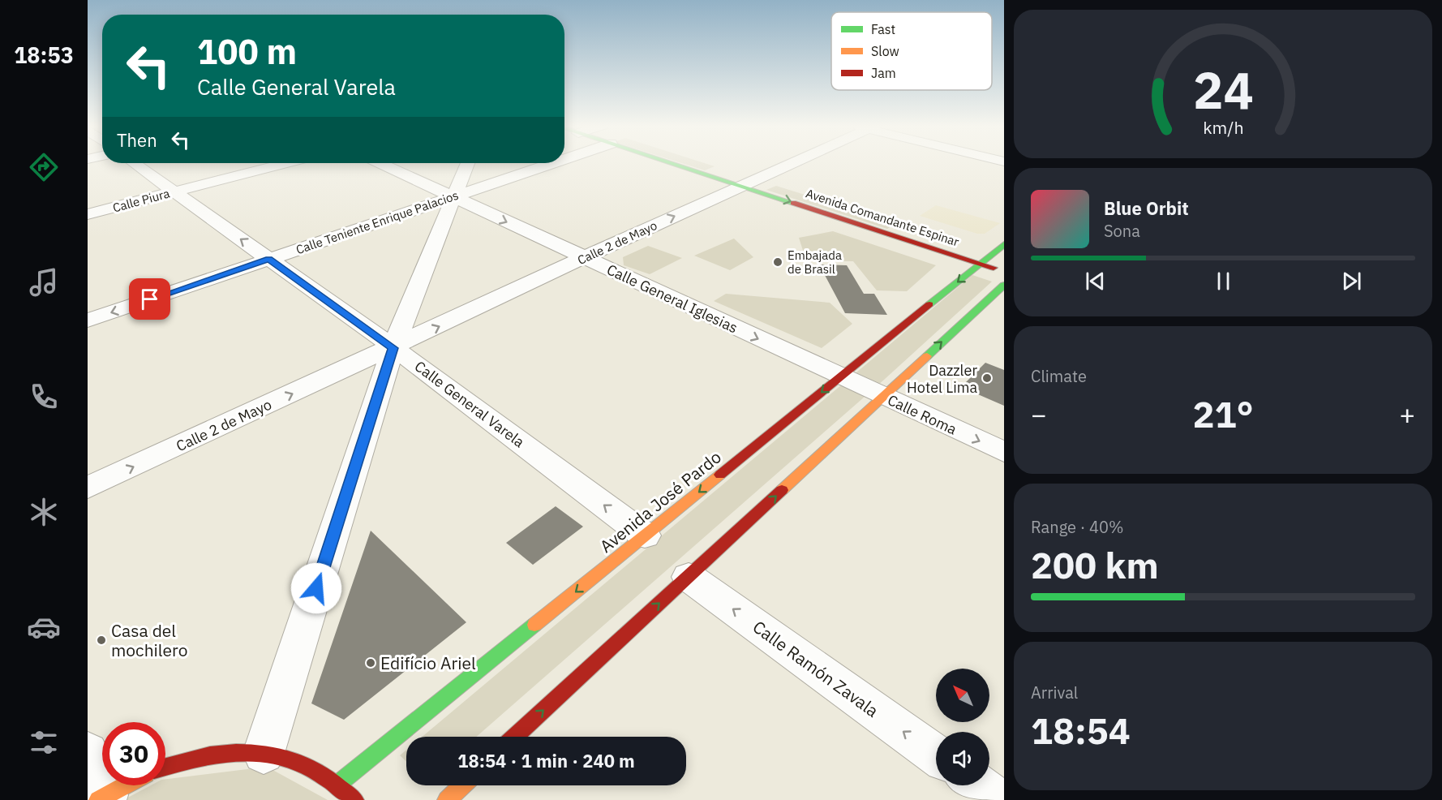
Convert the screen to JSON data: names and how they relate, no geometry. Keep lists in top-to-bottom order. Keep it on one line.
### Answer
{"streets":{"main road":["Avenida Comandante Espinar","Avenida José Pardo"],"street":["Calle Piura","Calle Teniente Enrique Palacios","Calle 2 de Mayo","Calle General Iglesias","Calle General Varela","Calle Roma","Calle Ramón Zavala"]},"crossings":[["Calle Piura","Calle General Varela"],["Avenida Comandante Espinar","Calle 2 de Mayo"],["Avenida Comandante Espinar","Avenida José Pardo"],["Calle Teniente Enrique Palacios","Calle General Iglesias"],["Calle Teniente Enrique Palacios","Calle General Varela"],["Calle 2 de Mayo","Calle General Iglesias"],["Calle 2 de Mayo","Calle General Varela"],["Calle General Iglesias","Calle Roma"],["Calle General Iglesias","Avenida José Pardo"],["Calle General Varela","Avenida José Pardo"],["Calle Roma","Avenida José Pardo"]],"one_way":["Avenida Comandante Espinar","Calle Teniente Enrique Palacios","Calle 2 de Mayo","Calle General Iglesias","Calle General Varela","Calle Roma","Calle Ramón Zavala"],"places":["Embajada de Brasil","Dazzler Hotel Lima","Casa del mochilero","Edifício Ariel"],"legend":["Fast","Slow","Jam"],"north":"top left","page":{"tabs":"18:53","turn":["100 m","Calle General Varela"],"then":"Then","song":["Blue Orbit","Sona"],"tile":["Climate",["Range · 40%","200 km"],["Arrival","18:54"]],"heat":["−","21°","+"],"limit":"30","trip":"18:54 · 1 min · 240 m","gauge":["24","km/h"]}}
